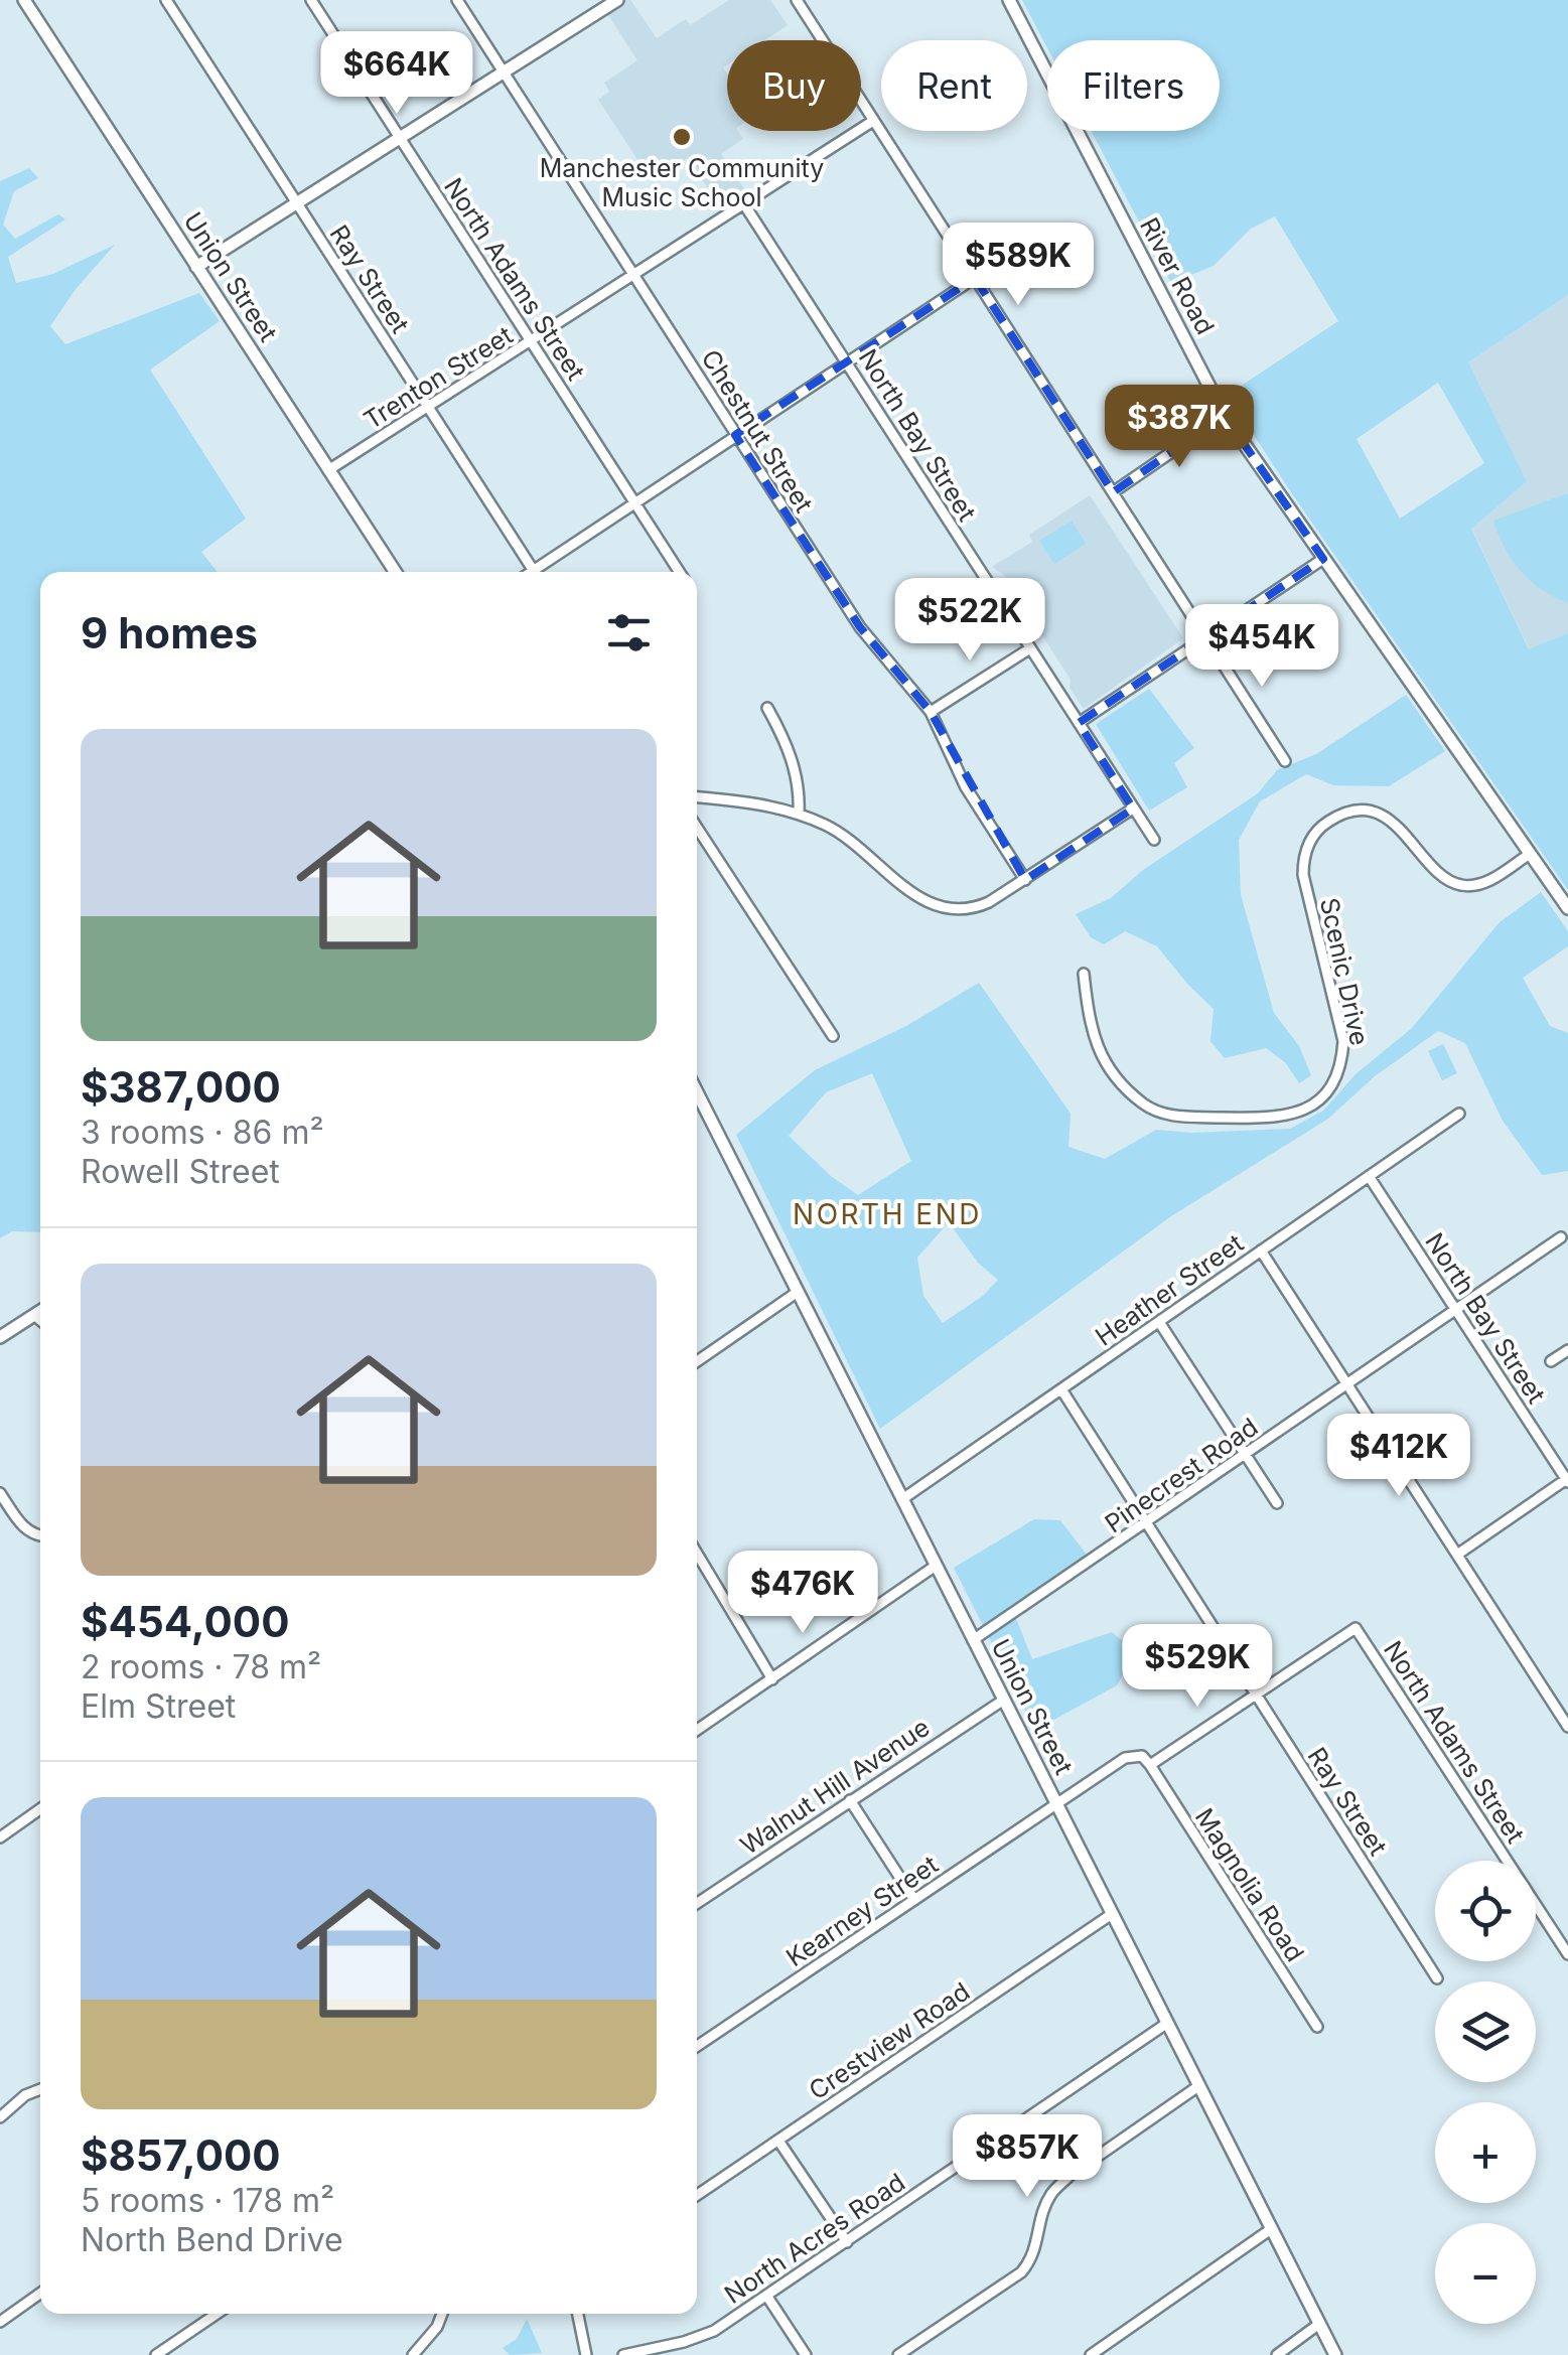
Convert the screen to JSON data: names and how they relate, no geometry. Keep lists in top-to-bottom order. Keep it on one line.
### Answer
{"streets":{"street":["River Road","Union Street","Ray Street","North Adams Street","Trenton Street","Chestnut Street","North Bay Street","Scenic Drive","Heather Street","Pinecrest Road","Walnut Hill Avenue","Magnolia Road","Kearney Street","Crestview Road","North Acres Road"]},"crossings":[["River Road","Scenic Drive"],["Union Street","Trenton Street"],["Union Street","Heather Street"],["Union Street","Pinecrest Road"],["Union Street","Walnut Hill Avenue"],["Union Street","Kearney Street"],["Union Street","Crestview Road"],["Union Street","North Acres Road"],["Ray Street","North Adams Street"],["Ray Street","Trenton Street"],["Ray Street","Heather Street"],["Ray Street","Pinecrest Road"],["North Adams Street","Trenton Street"],["Trenton Street","Chestnut Street"],["Trenton Street","North Bay Street"],["North Bay Street","Heather Street"],["North Bay Street","Pinecrest Road"],["Magnolia Road","Kearney Street"]],"districts":["NORTH END"],"places":["Manchester Community Music School"],"page":{"price":["$664K","$589K","$387K","$522K","$454K","$412K","$476K","$529K","$857K"],"chip":["Buy","Rent","Filters"],"heading":"9 homes","list":[{"name":"$387,000","note":"3 rooms · 86 m² · Rowell Street"},{"name":"$454,000","note":"2 rooms · 78 m² · Elm Street"},{"name":"$857,000","note":"5 rooms · 178 m² · North Bend Drive"}],"map_buttons":["+","−"]}}
